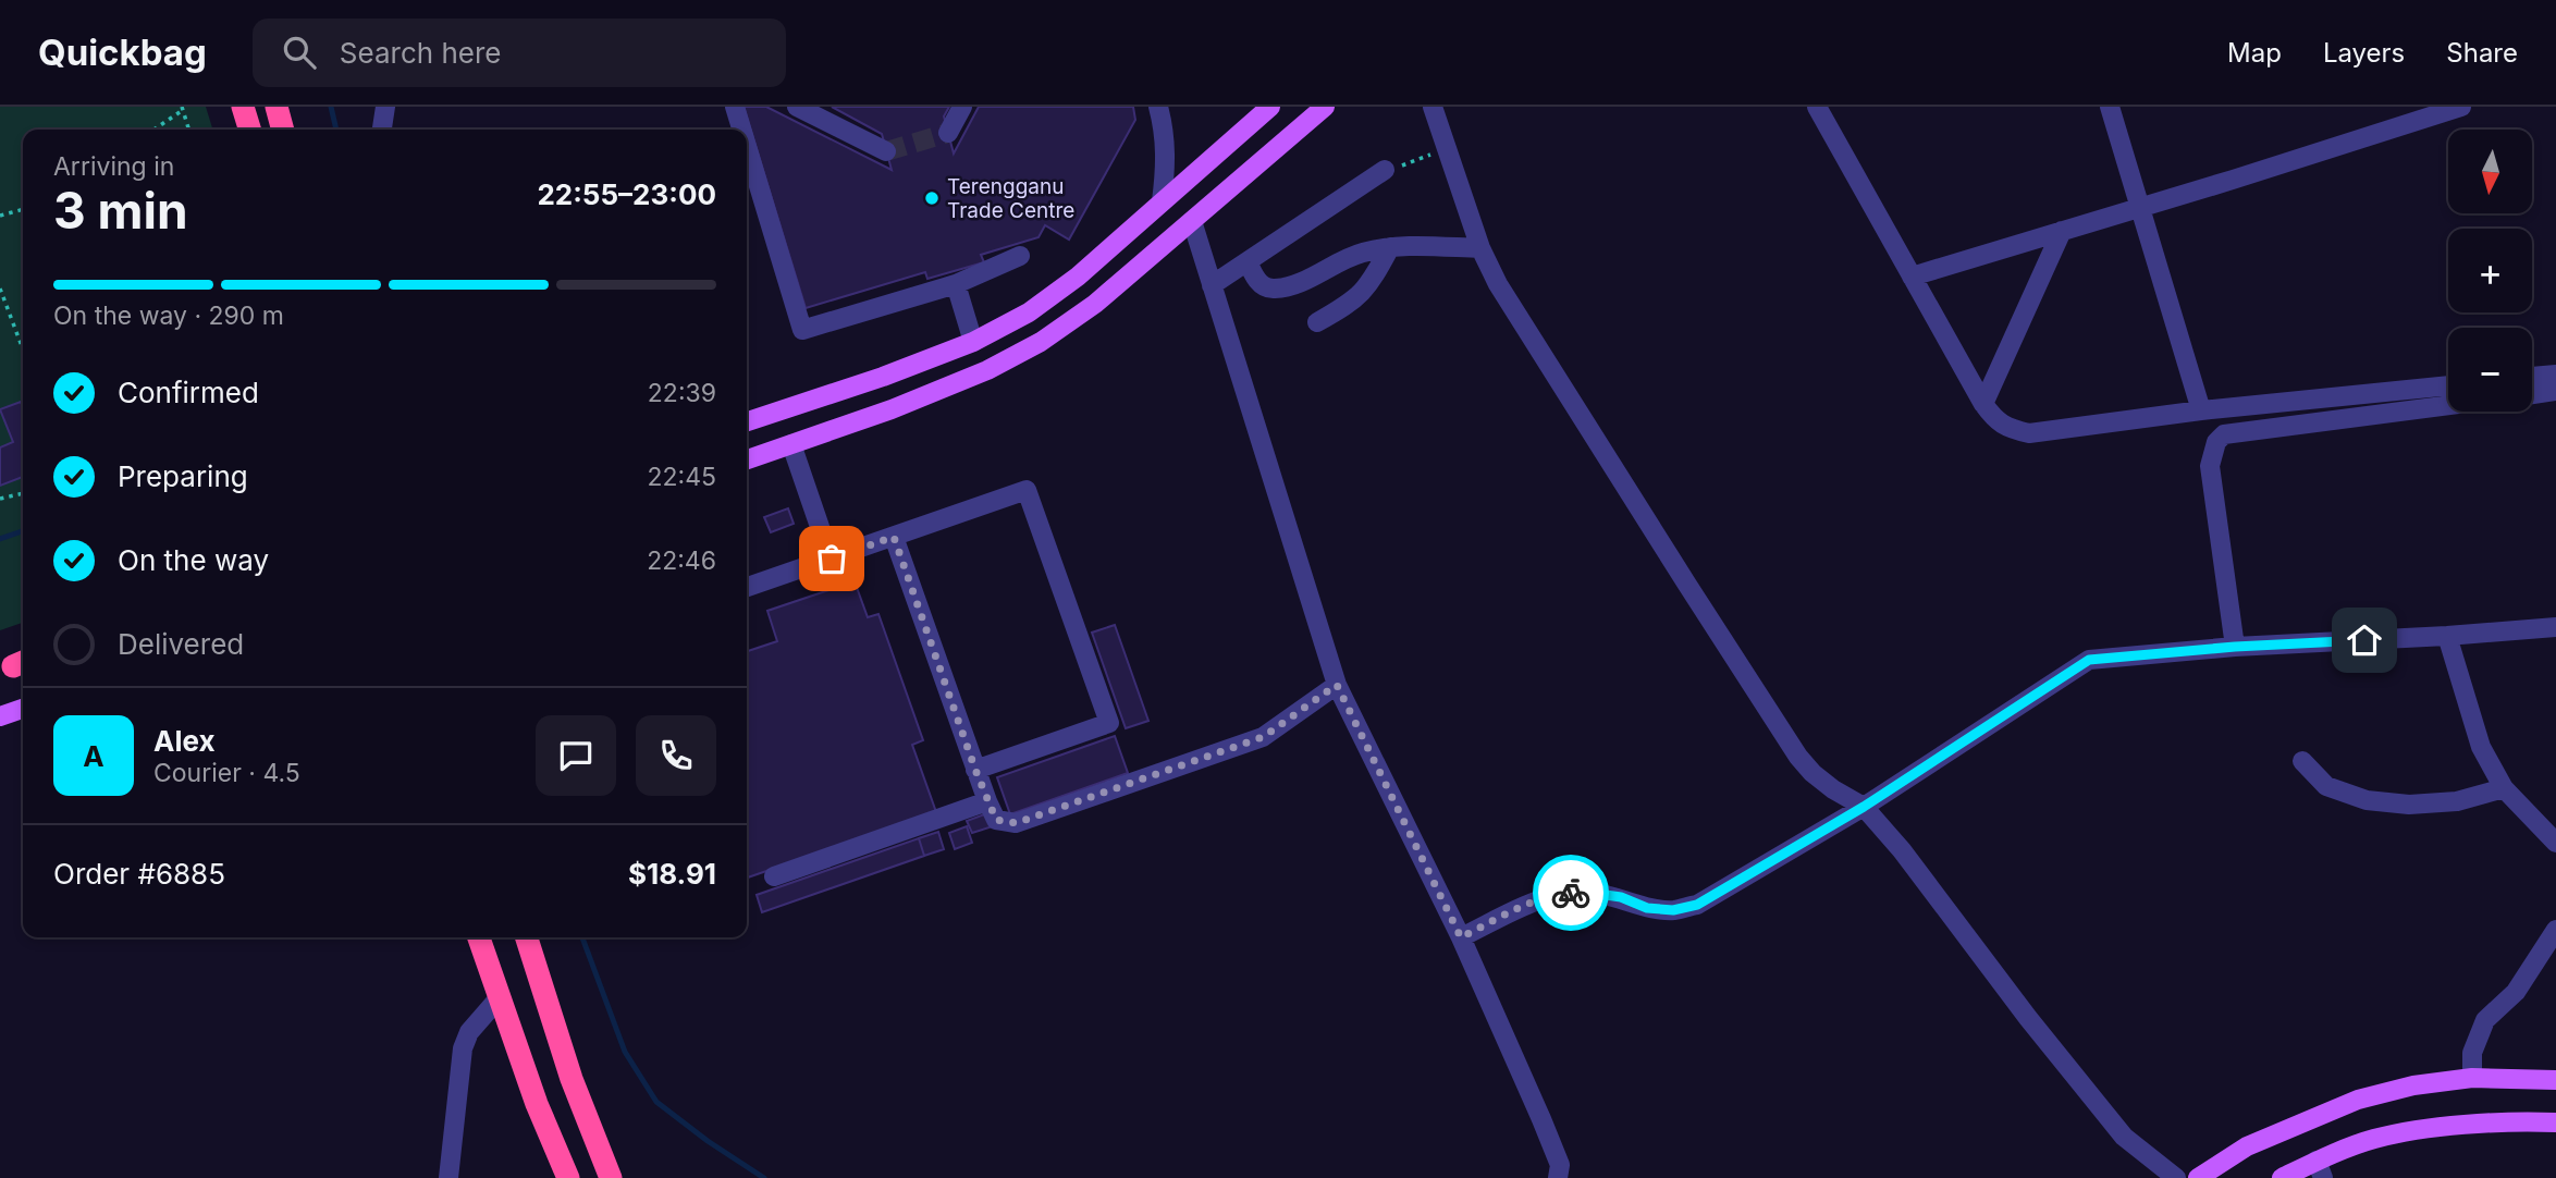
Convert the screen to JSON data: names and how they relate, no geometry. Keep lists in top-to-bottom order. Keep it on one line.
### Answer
{"places":["Terengganu Trade Centre"],"north":"bottom","page":{"header":"Quickbag","search":"Search here","nav":["Map","Layers","Share"],"map_buttons":["+","−"],"heading":["3 min","Arriving in","22:55–23:00"],"panel":["Alex","Courier · 4.5","Order #6885","$18.91"],"bar":"On the way · 290 m","list":[["Confirmed","22:39"],["Preparing","22:45"],["On the way","22:46"],"Delivered"],"round":"A"}}
